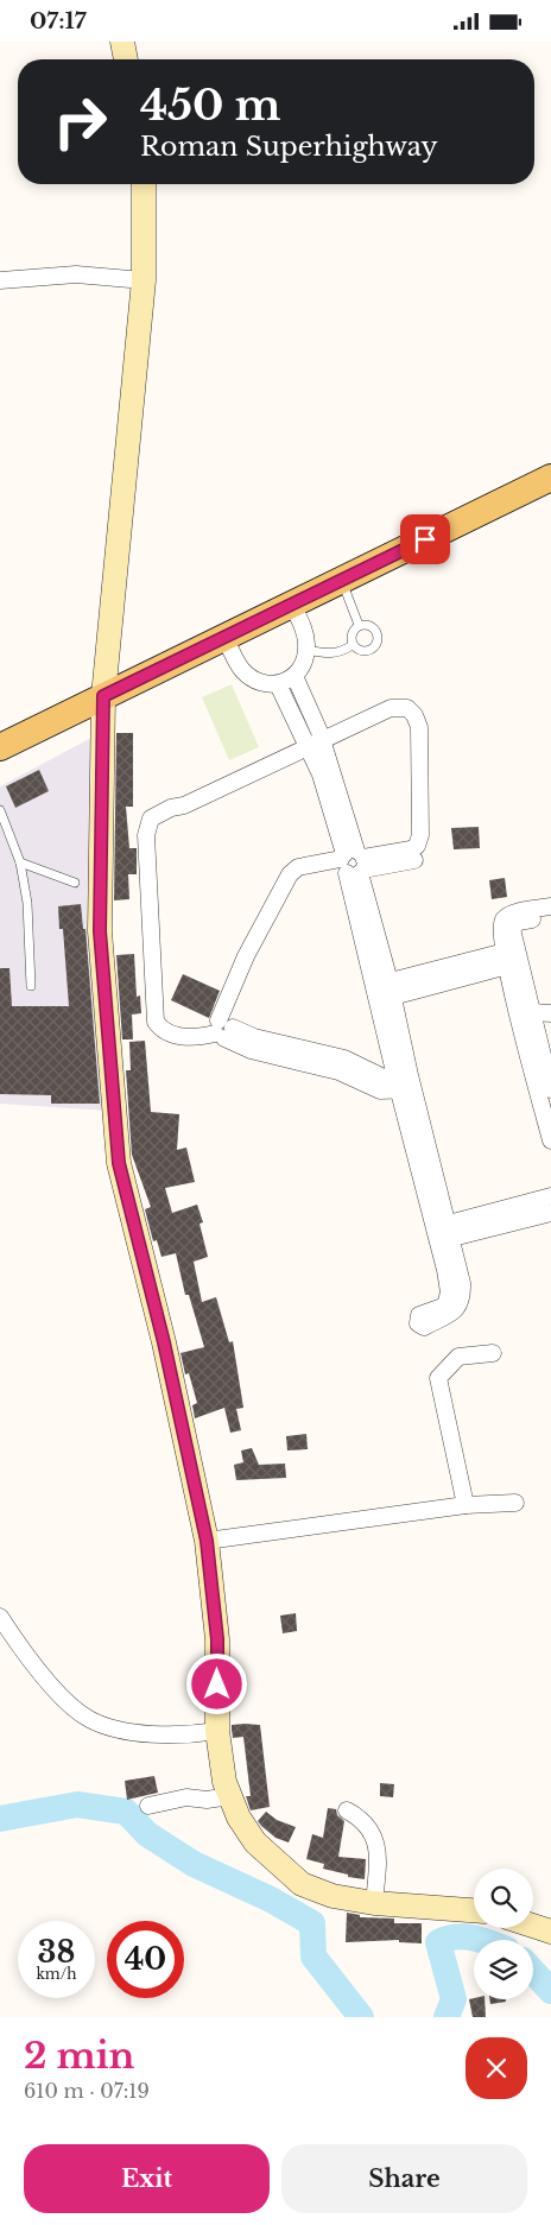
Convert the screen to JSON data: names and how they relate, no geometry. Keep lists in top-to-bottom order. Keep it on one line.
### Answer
{"page":{"status":"07:17","turn":["450 m","Roman Superhighway"],"speed":"38 km/h","limit":"40","heading":["2 min","610 m · 07:19"],"buttons":["Exit","Share"]}}
